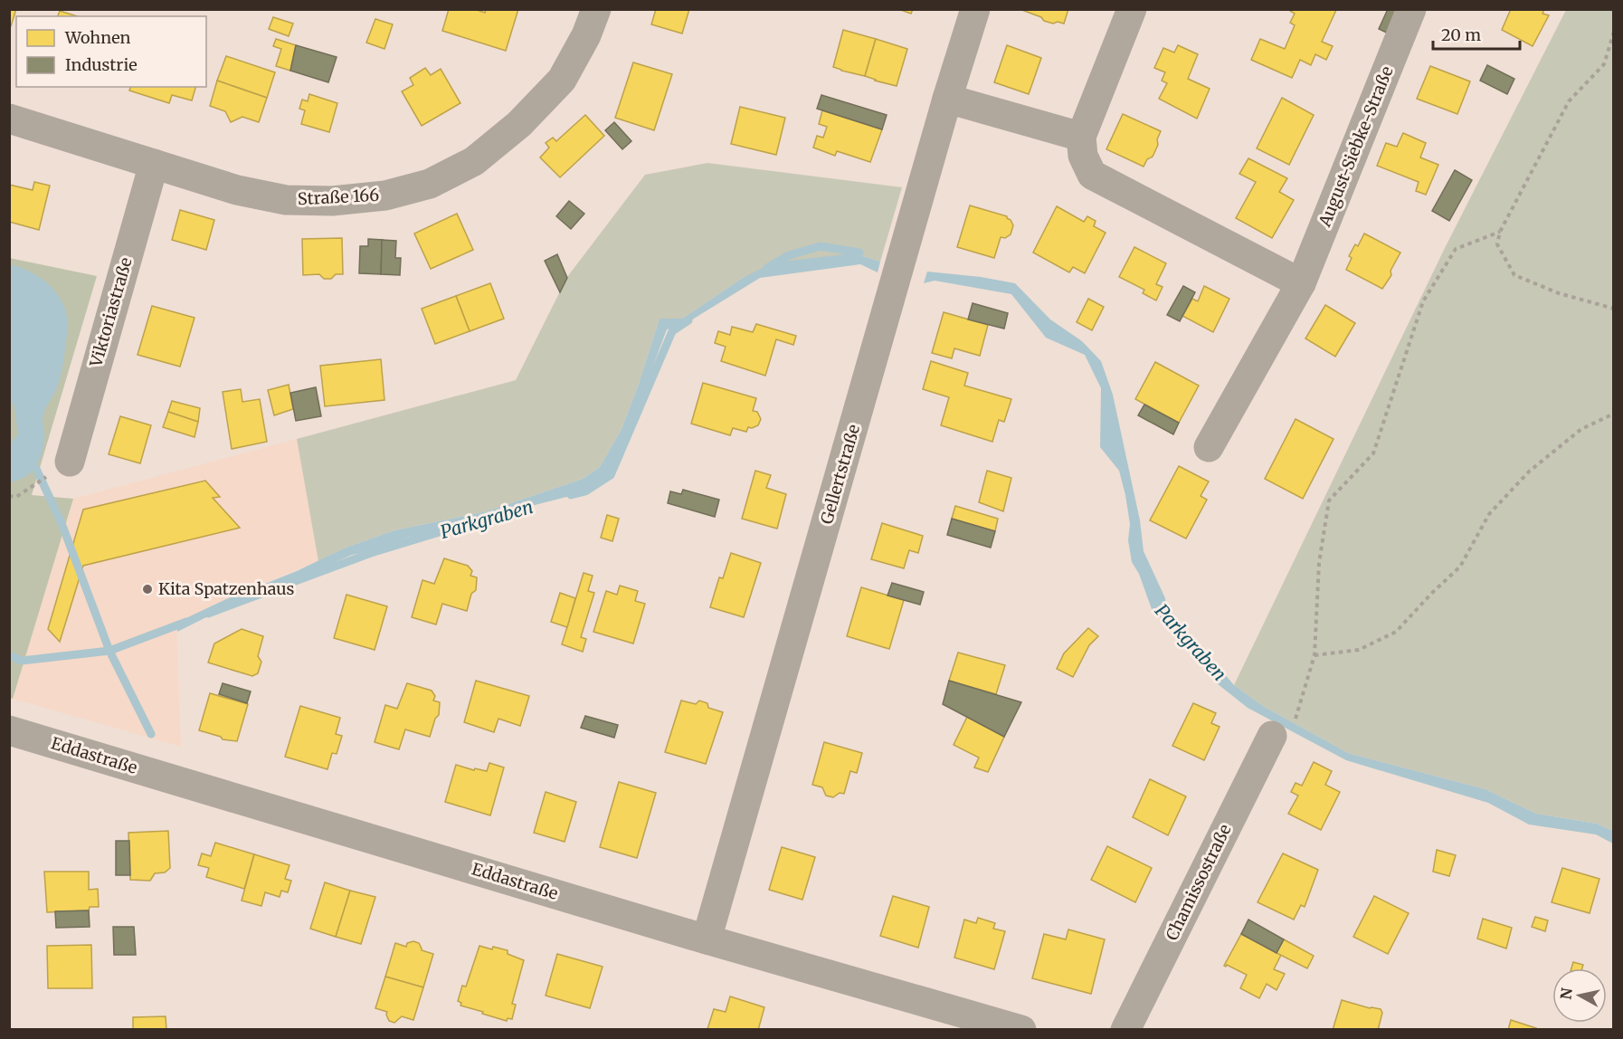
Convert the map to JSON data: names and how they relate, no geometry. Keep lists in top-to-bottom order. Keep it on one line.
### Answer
{"streets":{"street":["August-Siebke-Straße","Straße 166","Viktoriastraße","Gellertstraße","Eddastraße","Chamissostraße"]},"crossings":[["Straße 166","Viktoriastraße"],["Gellertstraße","Eddastraße"]],"water":["Parkgraben"],"places":["Kita Spatzenhaus"],"legend":["Wohnen","Industrie"],"scale_bar":"20 m","north":"left"}
